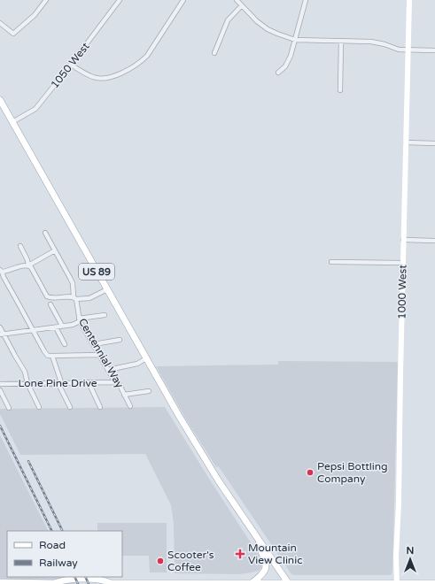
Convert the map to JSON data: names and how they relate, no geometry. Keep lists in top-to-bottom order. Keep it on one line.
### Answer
{"streets":{"main road":["US 89"],"street":["1050 West","1000 West","Centennial Way","Lone Pine Drive"]},"crossings":[["1050 West","US 89"],["Centennial Way","Lone Pine Drive"]],"places":{"other":["Pepsi Bottling Company","Scooter's Coffee"],"health":["Mountain View Clinic"]},"legend":["Road","Railway"],"north":"top"}
